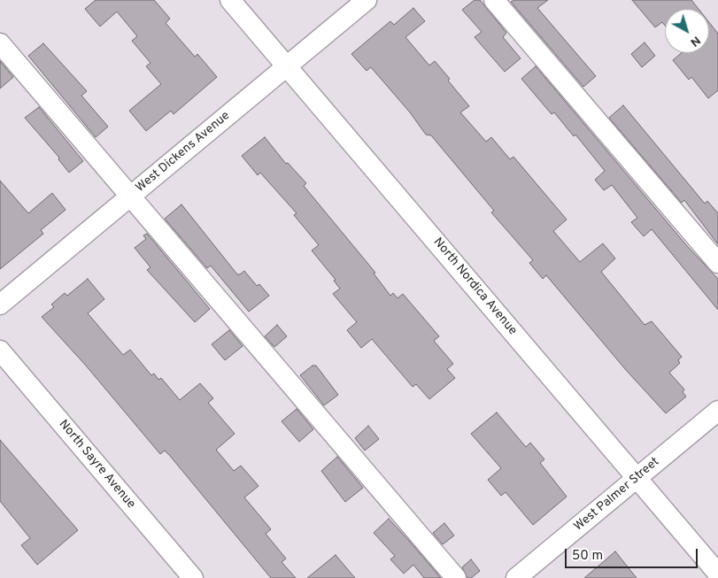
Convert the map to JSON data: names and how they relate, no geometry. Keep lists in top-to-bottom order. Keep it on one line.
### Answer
{"streets":{"street":["West Dickens Avenue","North Nordica Avenue","North Sayre Avenue","West Palmer Street"]},"crossings":[["West Dickens Avenue","North Nordica Avenue"],["North Nordica Avenue","West Palmer Street"]],"scale_bar":"50 m","north":"bottom right"}
